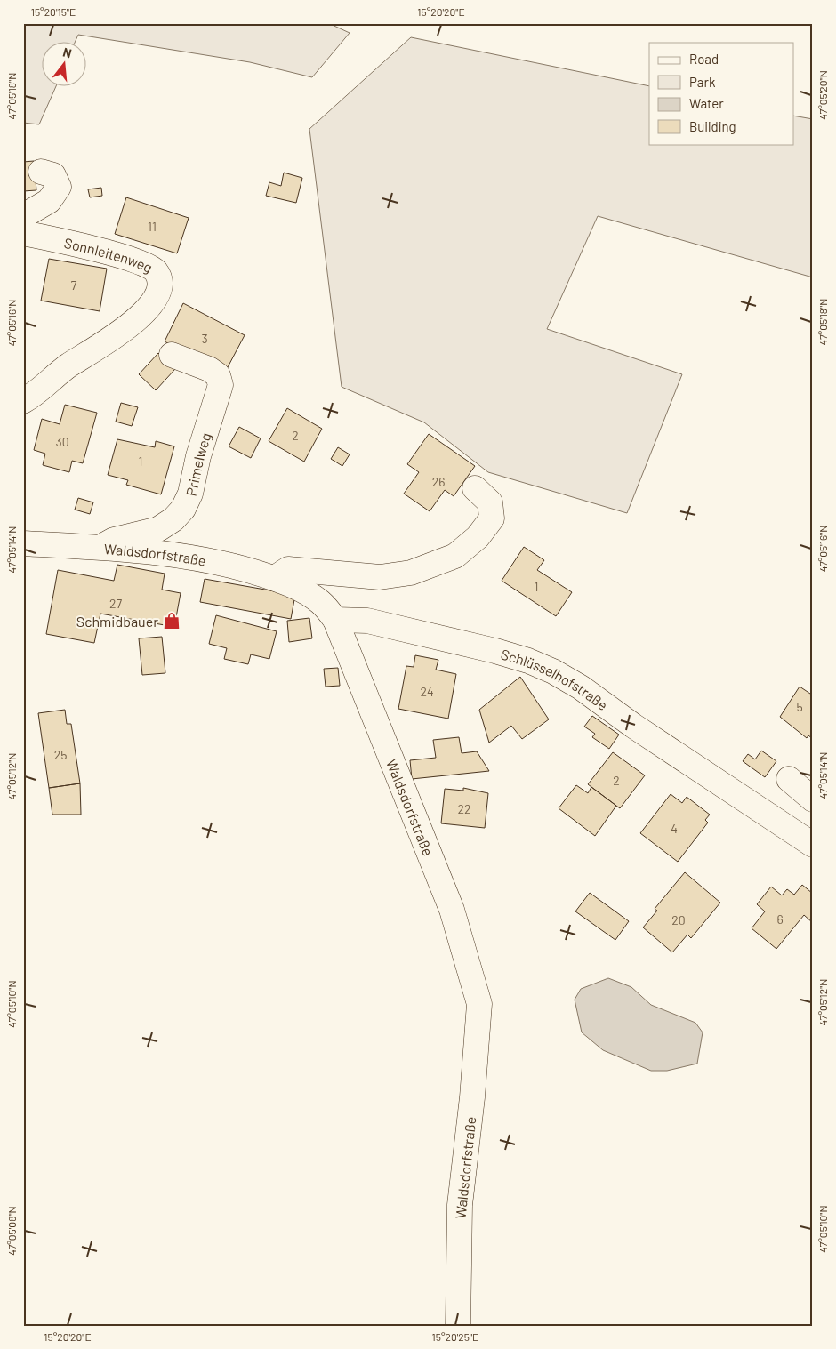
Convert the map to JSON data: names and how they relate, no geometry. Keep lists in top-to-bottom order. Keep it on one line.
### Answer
{"streets":{"street":["Sonnleitenweg","Primelweg","Waldsdorfstraße","Schlüsselhofstraße"]},"crossings":[["Primelweg","Waldsdorfstraße"],["Waldsdorfstraße","Schlüsselhofstraße"]],"places":{"shop":["Schmidbauer"]},"house_numbers":["11","7","3","2","30","1","26","1","27","24","5","25","2","22","4","6","20"],"legend":["Road","Park","Water","Building"],"north":"top","coordinates":["15°20'15\"E","15°20'20\"E","47°05'20\"N","47°05'18\"N","47°05'16\"N","47°05'14\"N","47°05'12\"N","47°05'10\"N","47°05'08\"N","15°20'25\"E"]}
